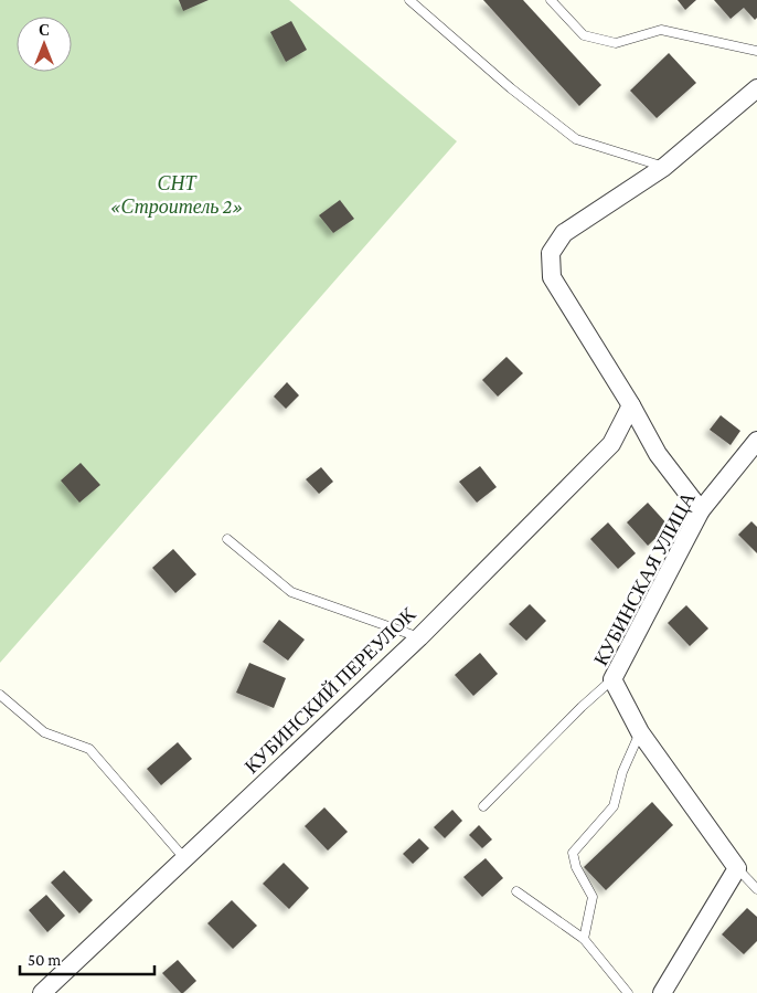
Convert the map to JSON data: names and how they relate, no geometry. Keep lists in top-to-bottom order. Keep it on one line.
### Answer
{"streets":{"street":["КУБИНСКАЯ УЛИЦА","КУБИНСКИЙ ПЕРЕУЛОК"]},"parks":["СНТ «Строитель 2»"],"scale_bar":"50 m","north":"top"}
